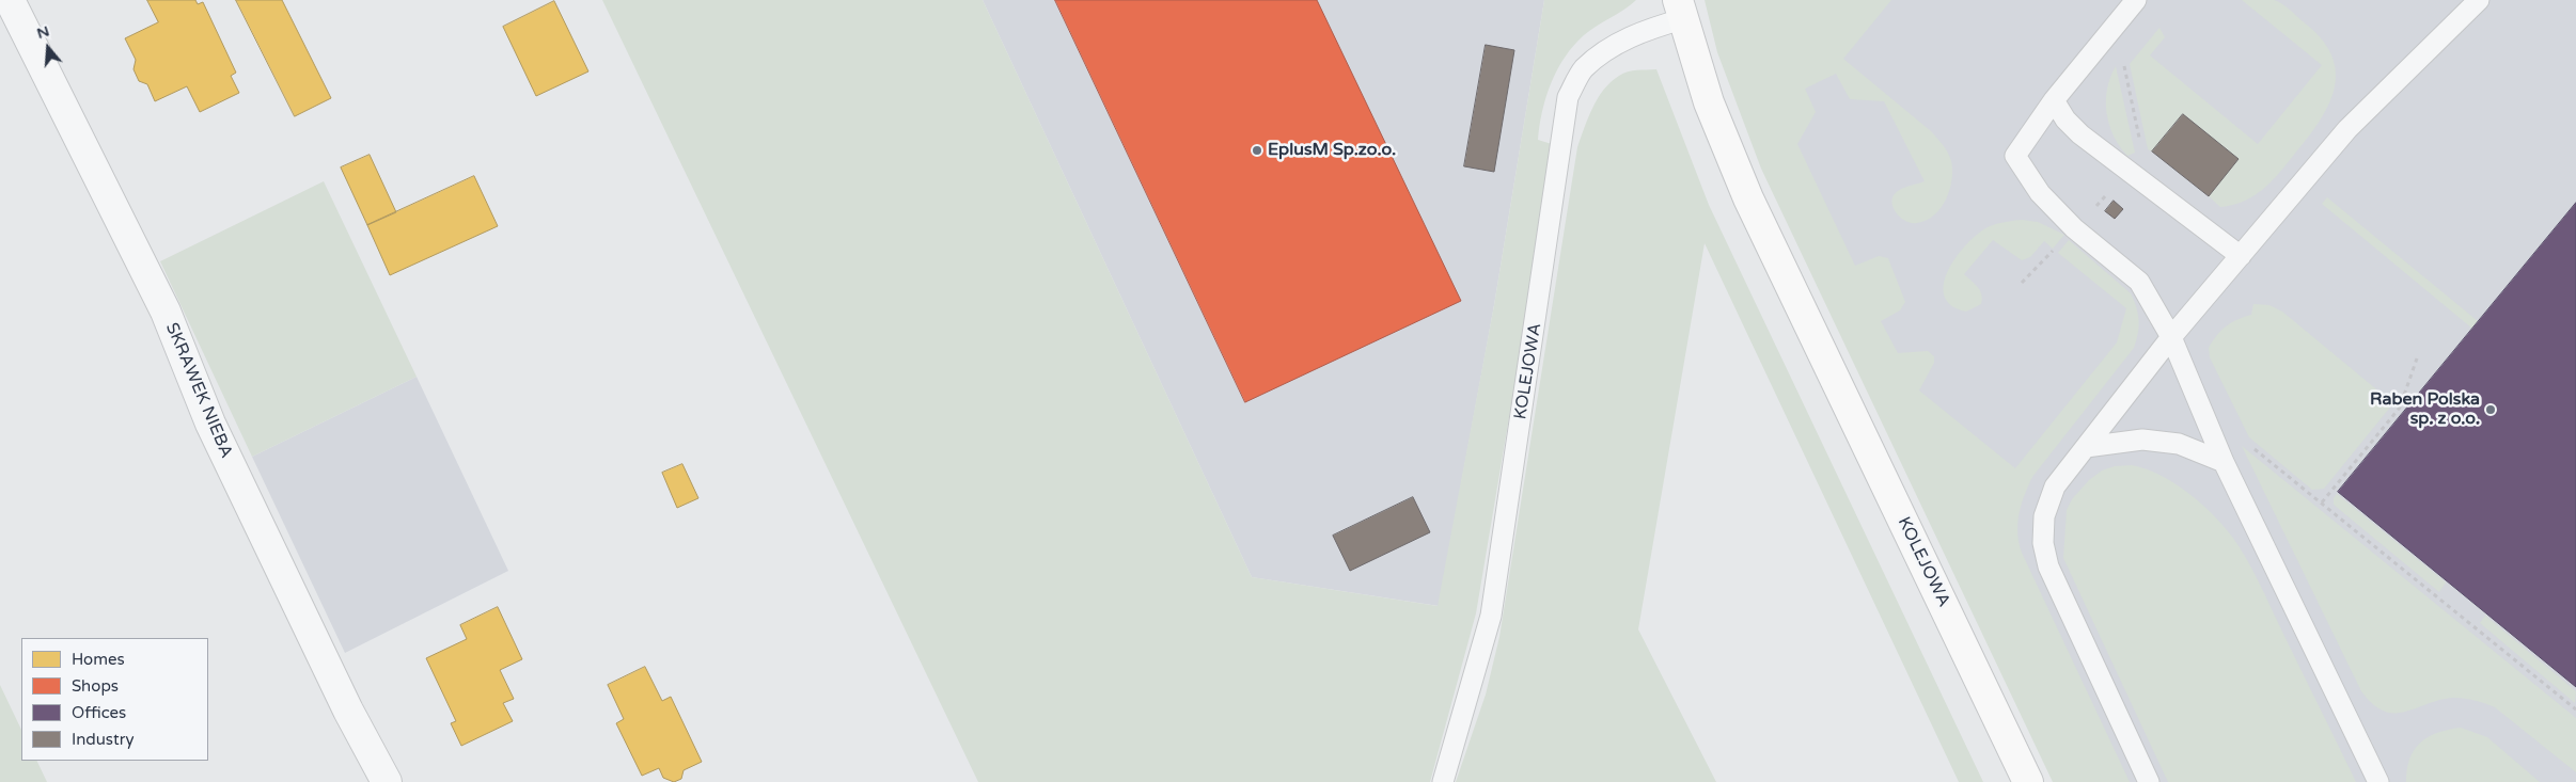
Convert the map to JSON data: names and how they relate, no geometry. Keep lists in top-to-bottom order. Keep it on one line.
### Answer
{"streets":{"street":["KOLEJOWA","SKRAWEK NIEBA"]},"places":["EplusM Sp.zo.o.","Raben Polska sp. z o.o."],"legend":["Homes","Shops","Offices","Industry"],"north":"top"}
